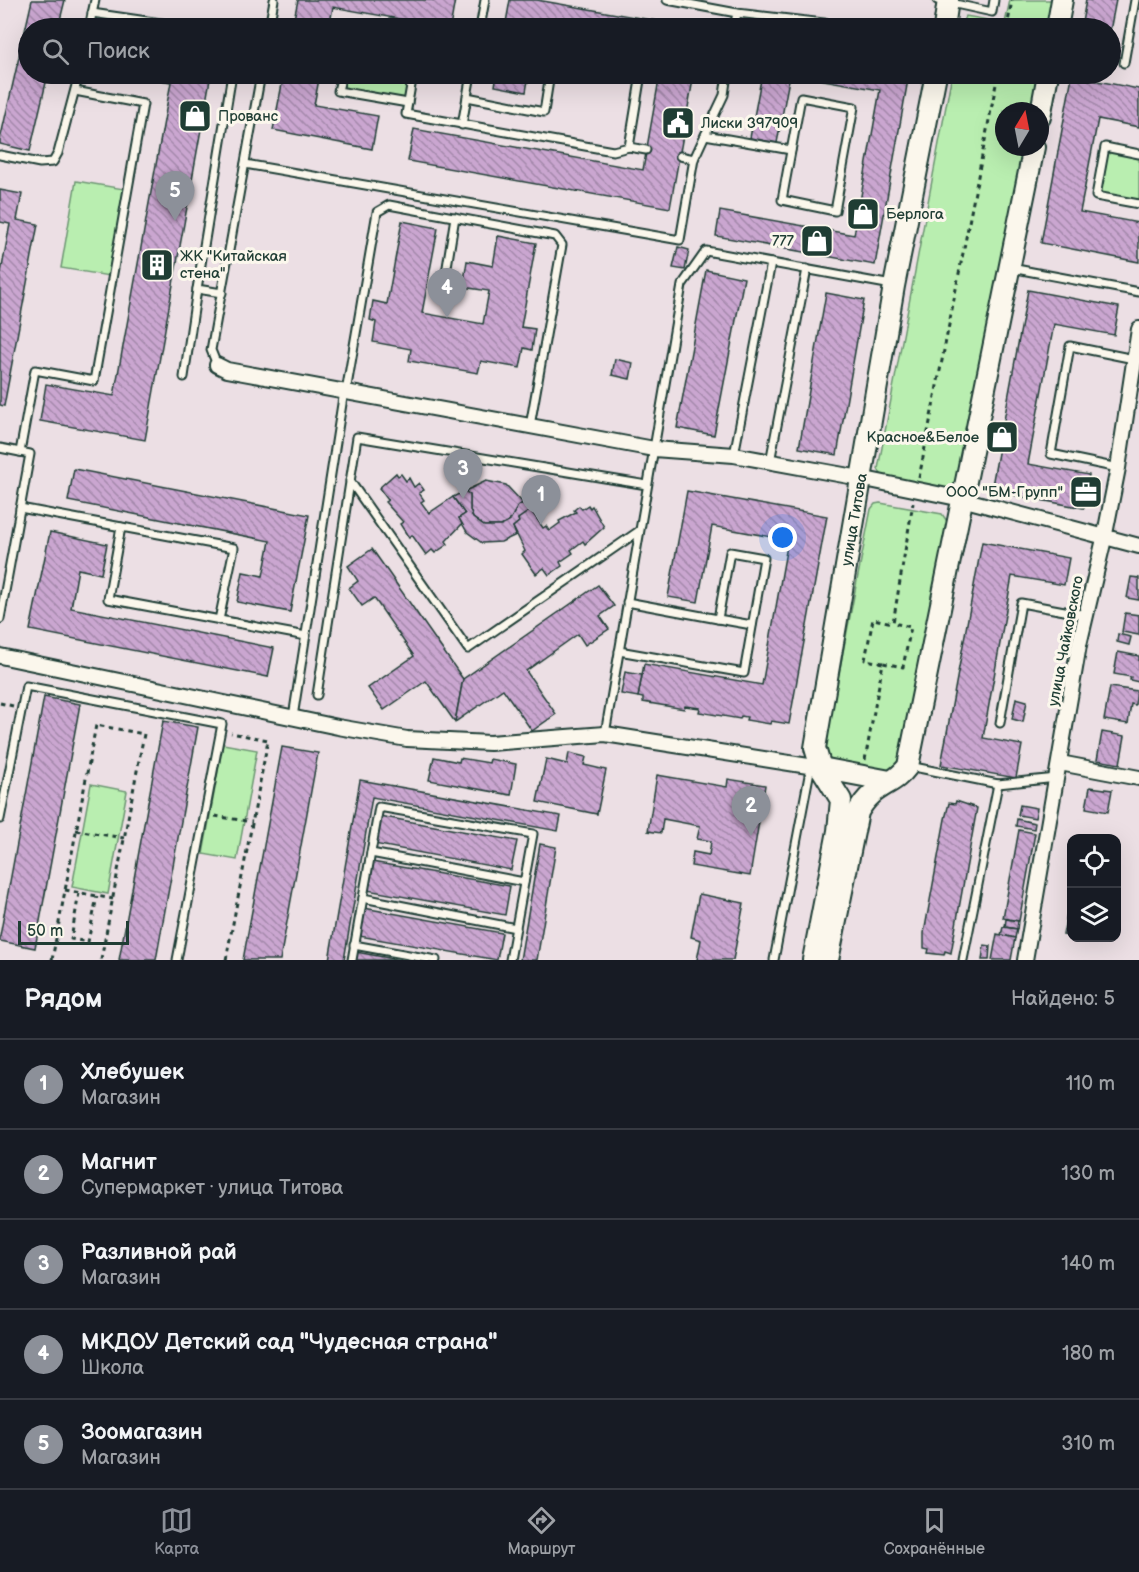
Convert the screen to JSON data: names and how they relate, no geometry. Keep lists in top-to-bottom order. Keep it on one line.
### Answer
{"streets":{"street":["улица Титова","улица Чайковского"]},"places":{"shop":["Прованс","Берлога","777","Красное&Белое"],"public building":["Лиски 397909"],"building":["ЖК \"Китайская стена\""],"office":["ООО \"БМ-Групп\""]},"scale_bar":"50 m","north":"top","page":{"search":"Поиск","pins":["5","4","3","1","2"],"scale":"50 m","heading":["Рядом","Найдено: 5"],"list":[{"mark":"1","name":"Хлебушек","note":"Магазин","value":"110 m"},{"mark":"2","name":"Магнит","note":"Супермаркет · улица Титова","value":"130 m"},{"mark":"3","name":"Разливной рай","note":"Магазин","value":"140 m"},{"mark":"4","name":"МКДОУ Детский сад \"Чудесная страна\"","note":"Школа","value":"180 m"},{"mark":"5","name":"Зоомагазин","note":"Магазин","value":"310 m"}],"nav":["Карта","Маршрут","Сохранённые"]}}
